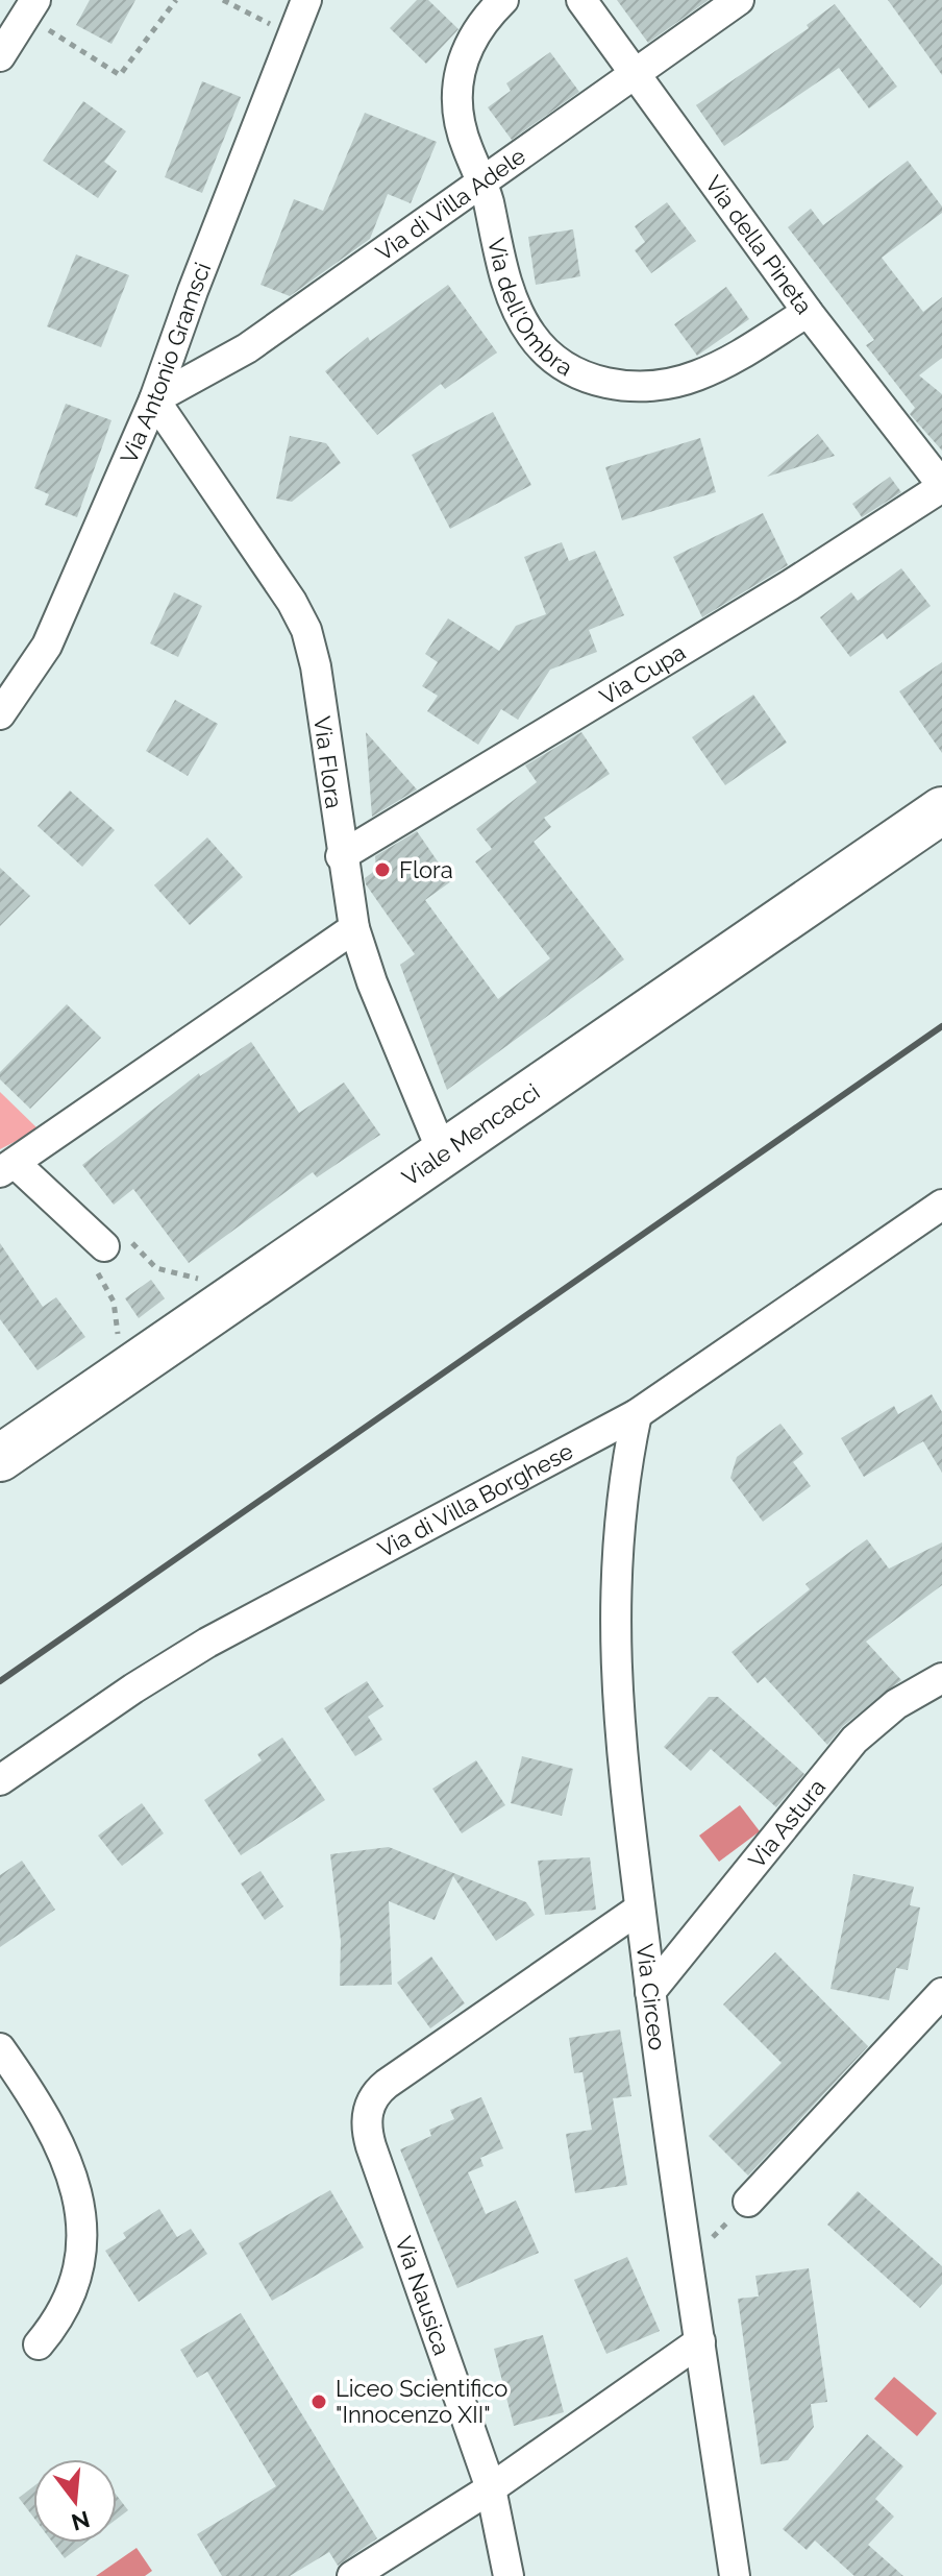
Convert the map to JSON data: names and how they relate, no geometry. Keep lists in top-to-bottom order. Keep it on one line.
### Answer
{"streets":{"main road":["Viale Mencacci"],"street":["Via di Villa Adele","Via della Pineta","Via dell'Ombra","Via Antonio Gramsci","Via Cupa","Via Flora","Via di Villa Borghese","Via Astura","Via Circeo","Via Nausica"]},"crossings":[["Via di Villa Adele","Via della Pineta"],["Via di Villa Adele","Via dell'Ombra"],["Via di Villa Adele","Via Antonio Gramsci"],["Via di Villa Adele","Via Flora"],["Via della Pineta","Via dell'Ombra"],["Via della Pineta","Via Cupa"],["Via Antonio Gramsci","Via Flora"],["Via Cupa","Via Flora"],["Via Flora","Viale Mencacci"],["Via di Villa Borghese","Via Circeo"],["Via Astura","Via Circeo"],["Via Circeo","Via Nausica"]],"places":["Flora","Liceo Scientifico \"Innocenzo XII\""],"north":"bottom"}
